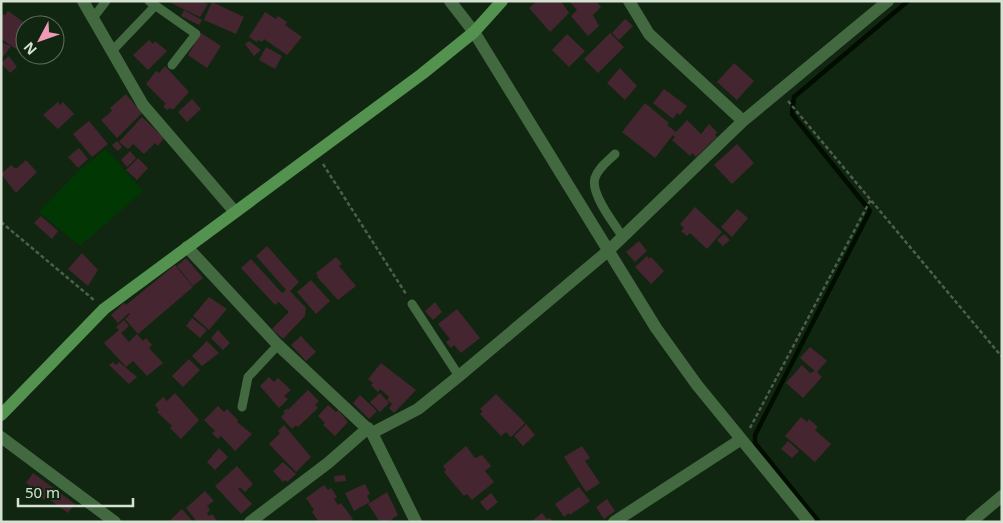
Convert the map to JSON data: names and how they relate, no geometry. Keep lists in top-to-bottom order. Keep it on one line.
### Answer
{"scale_bar":"50 m","north":"bottom left"}
